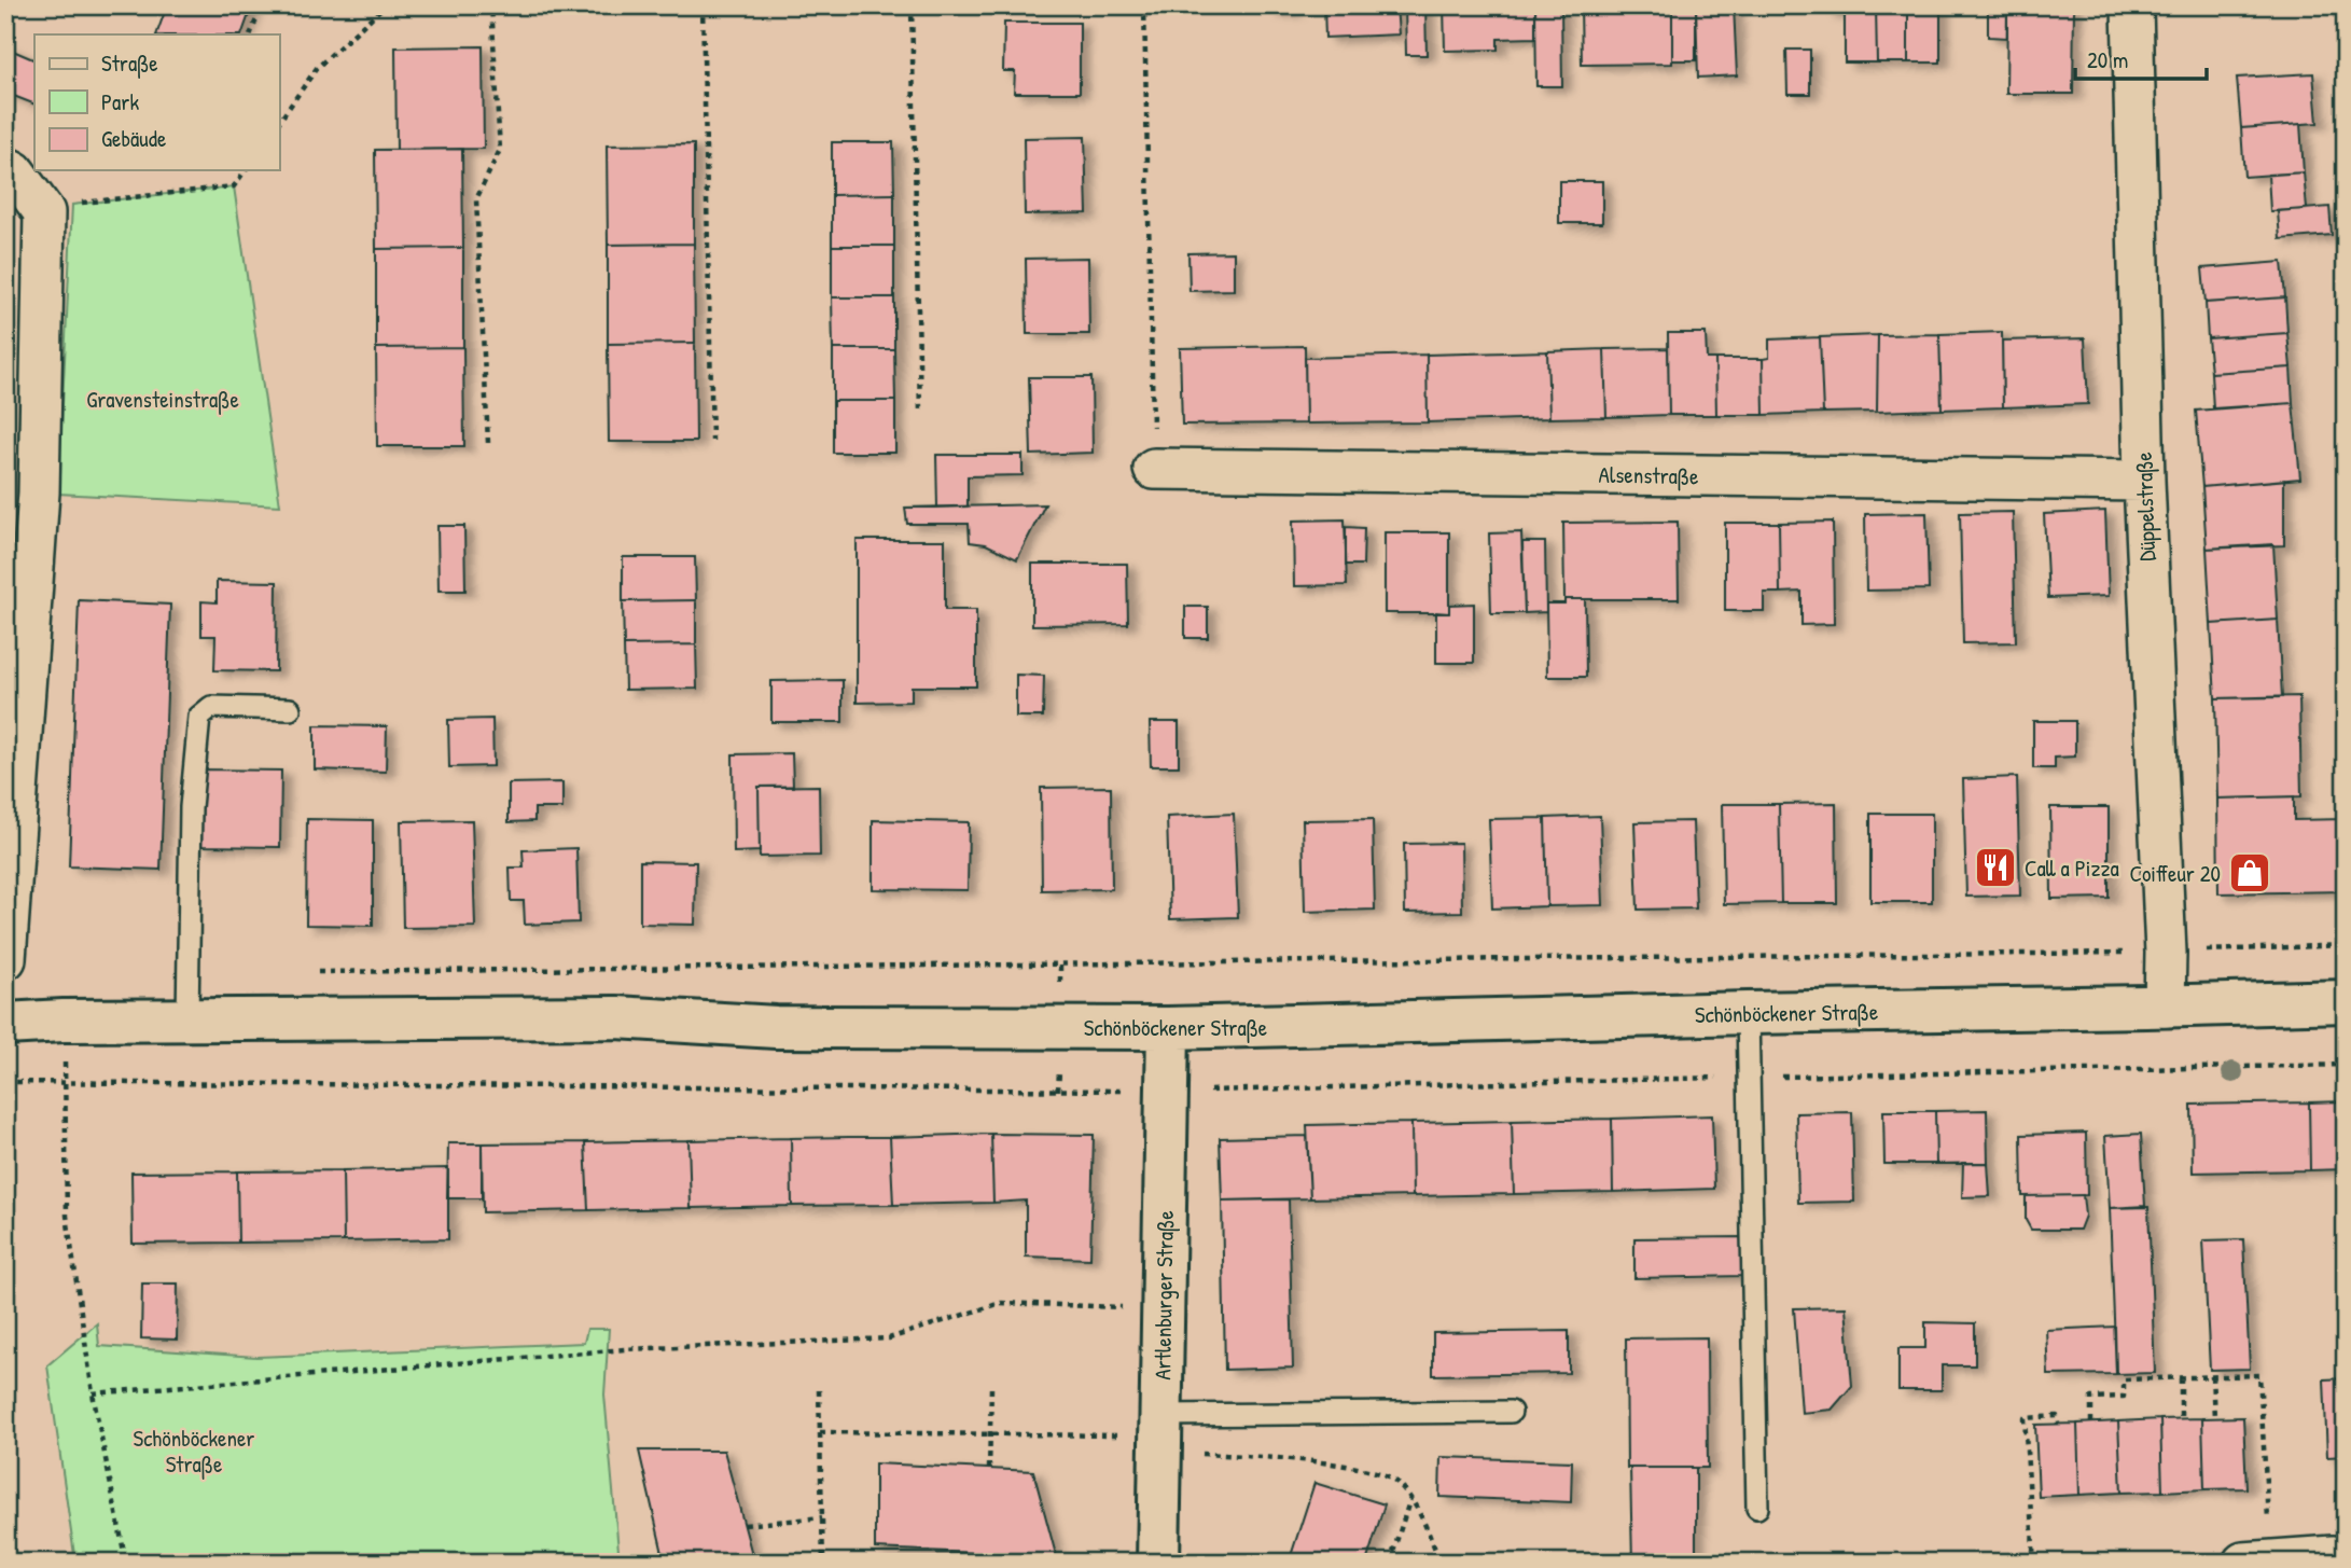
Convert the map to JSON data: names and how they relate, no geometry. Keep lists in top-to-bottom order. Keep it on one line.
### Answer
{"streets":{"main road":["Schönböckener Straße","Artlenburger Straße"],"street":["Alsenstraße","Düppelstraße"]},"crossings":[["Alsenstraße","Düppelstraße"],["Düppelstraße","Schönböckener Straße"],["Schönböckener Straße","Artlenburger Straße"]],"parks":["Gravensteinstraße","Schönböckener Straße"],"places":{"restaurant":["Call a Pizza"],"shop":["Coiffeur 20"]},"legend":["Straße","Park","Gebäude"],"scale_bar":"20 m"}
